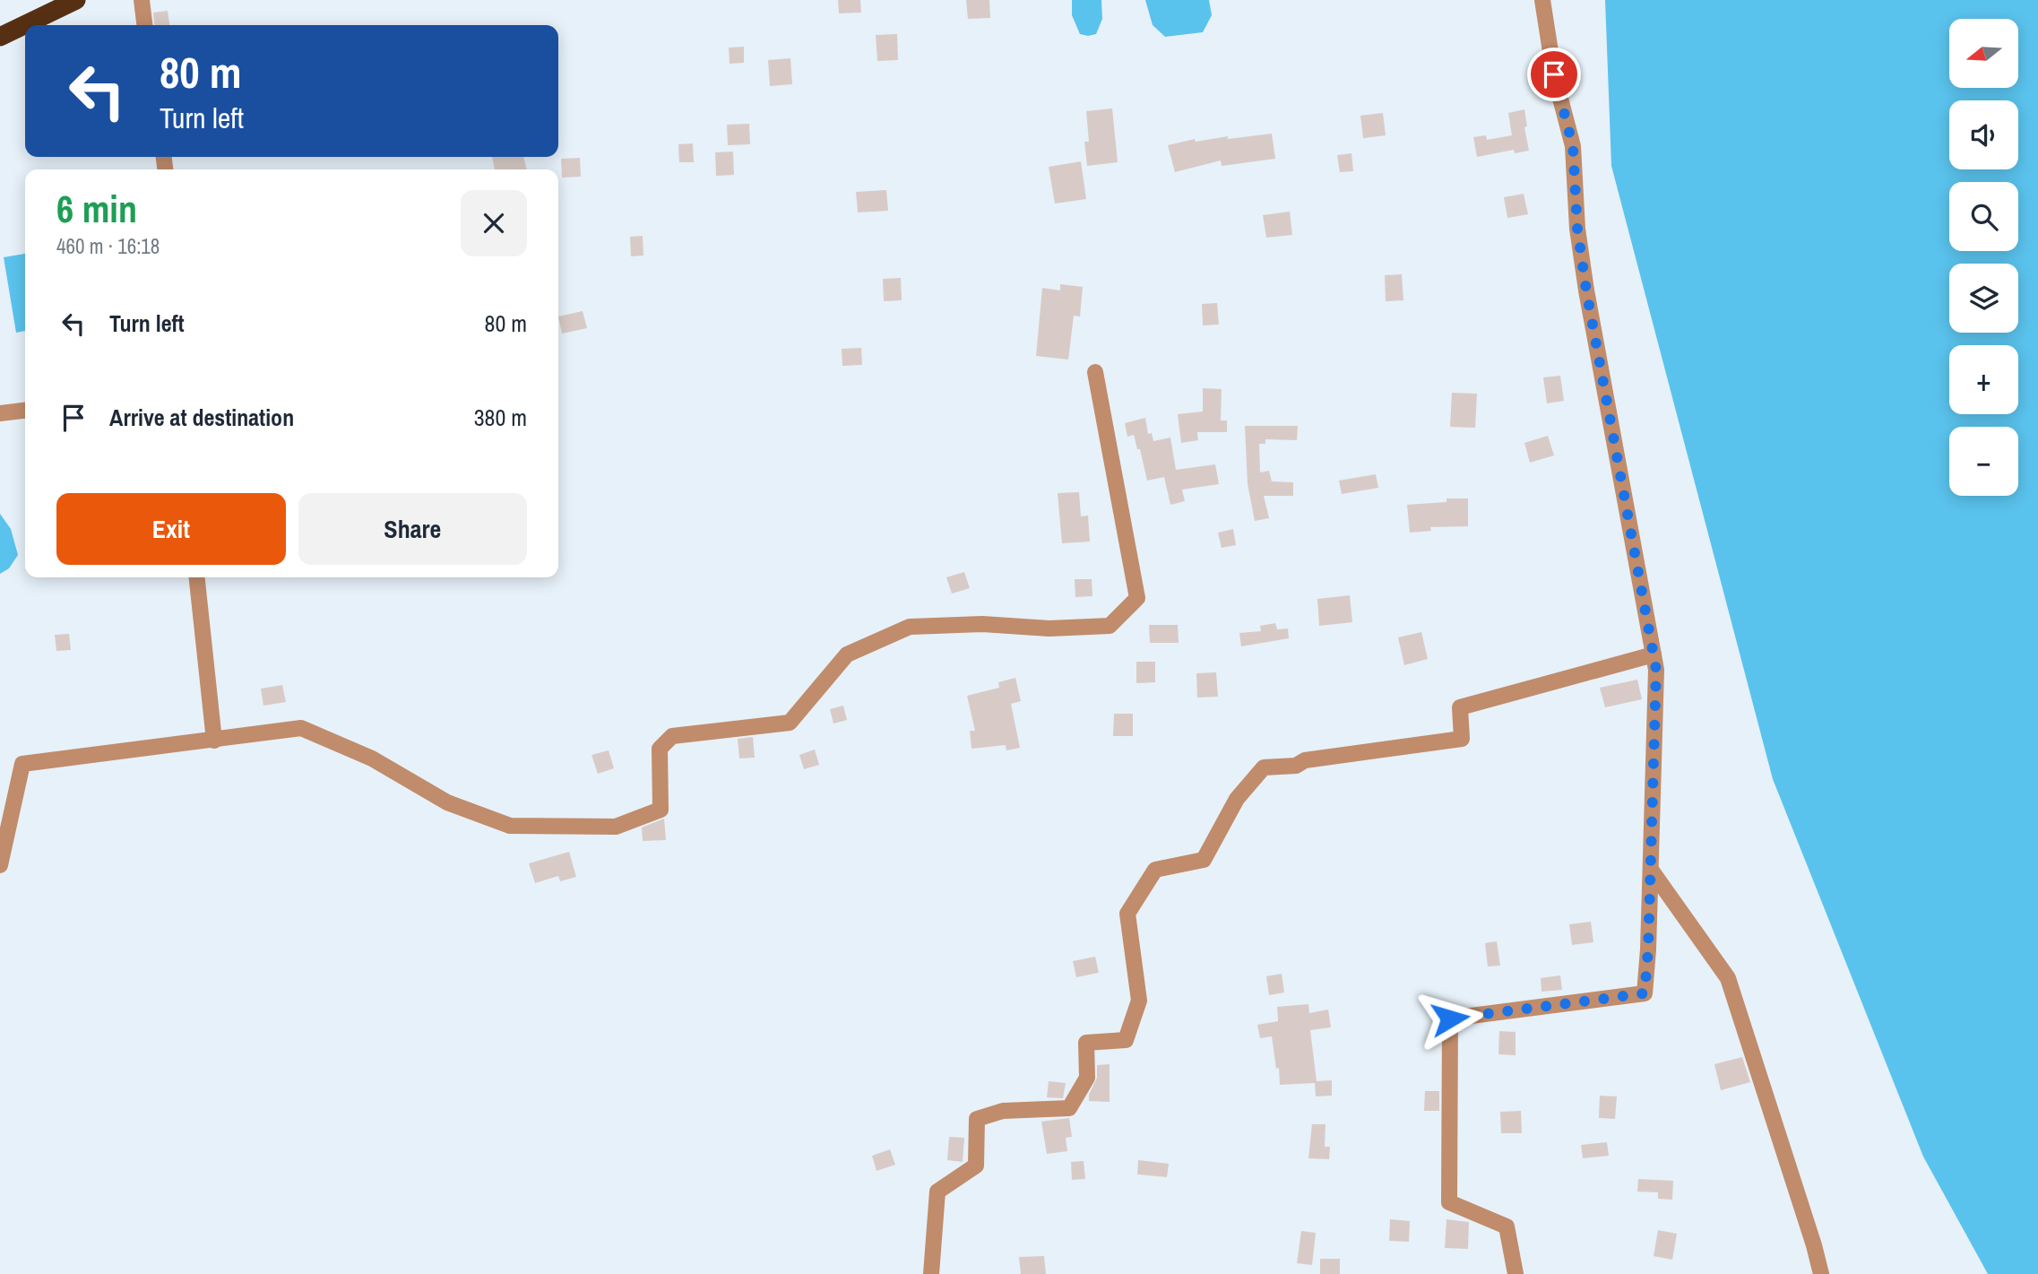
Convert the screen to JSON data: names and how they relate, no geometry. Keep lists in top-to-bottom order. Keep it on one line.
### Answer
{"north":"left","page":{"map_buttons":["+","−"],"turn":["80 m","Turn left"],"heading":["6 min","460 m · 16:18"],"list":[{"name":"Turn left","value":"80 m"},{"name":"Arrive at destination","value":"380 m"}],"buttons":["Exit","Share"]}}
